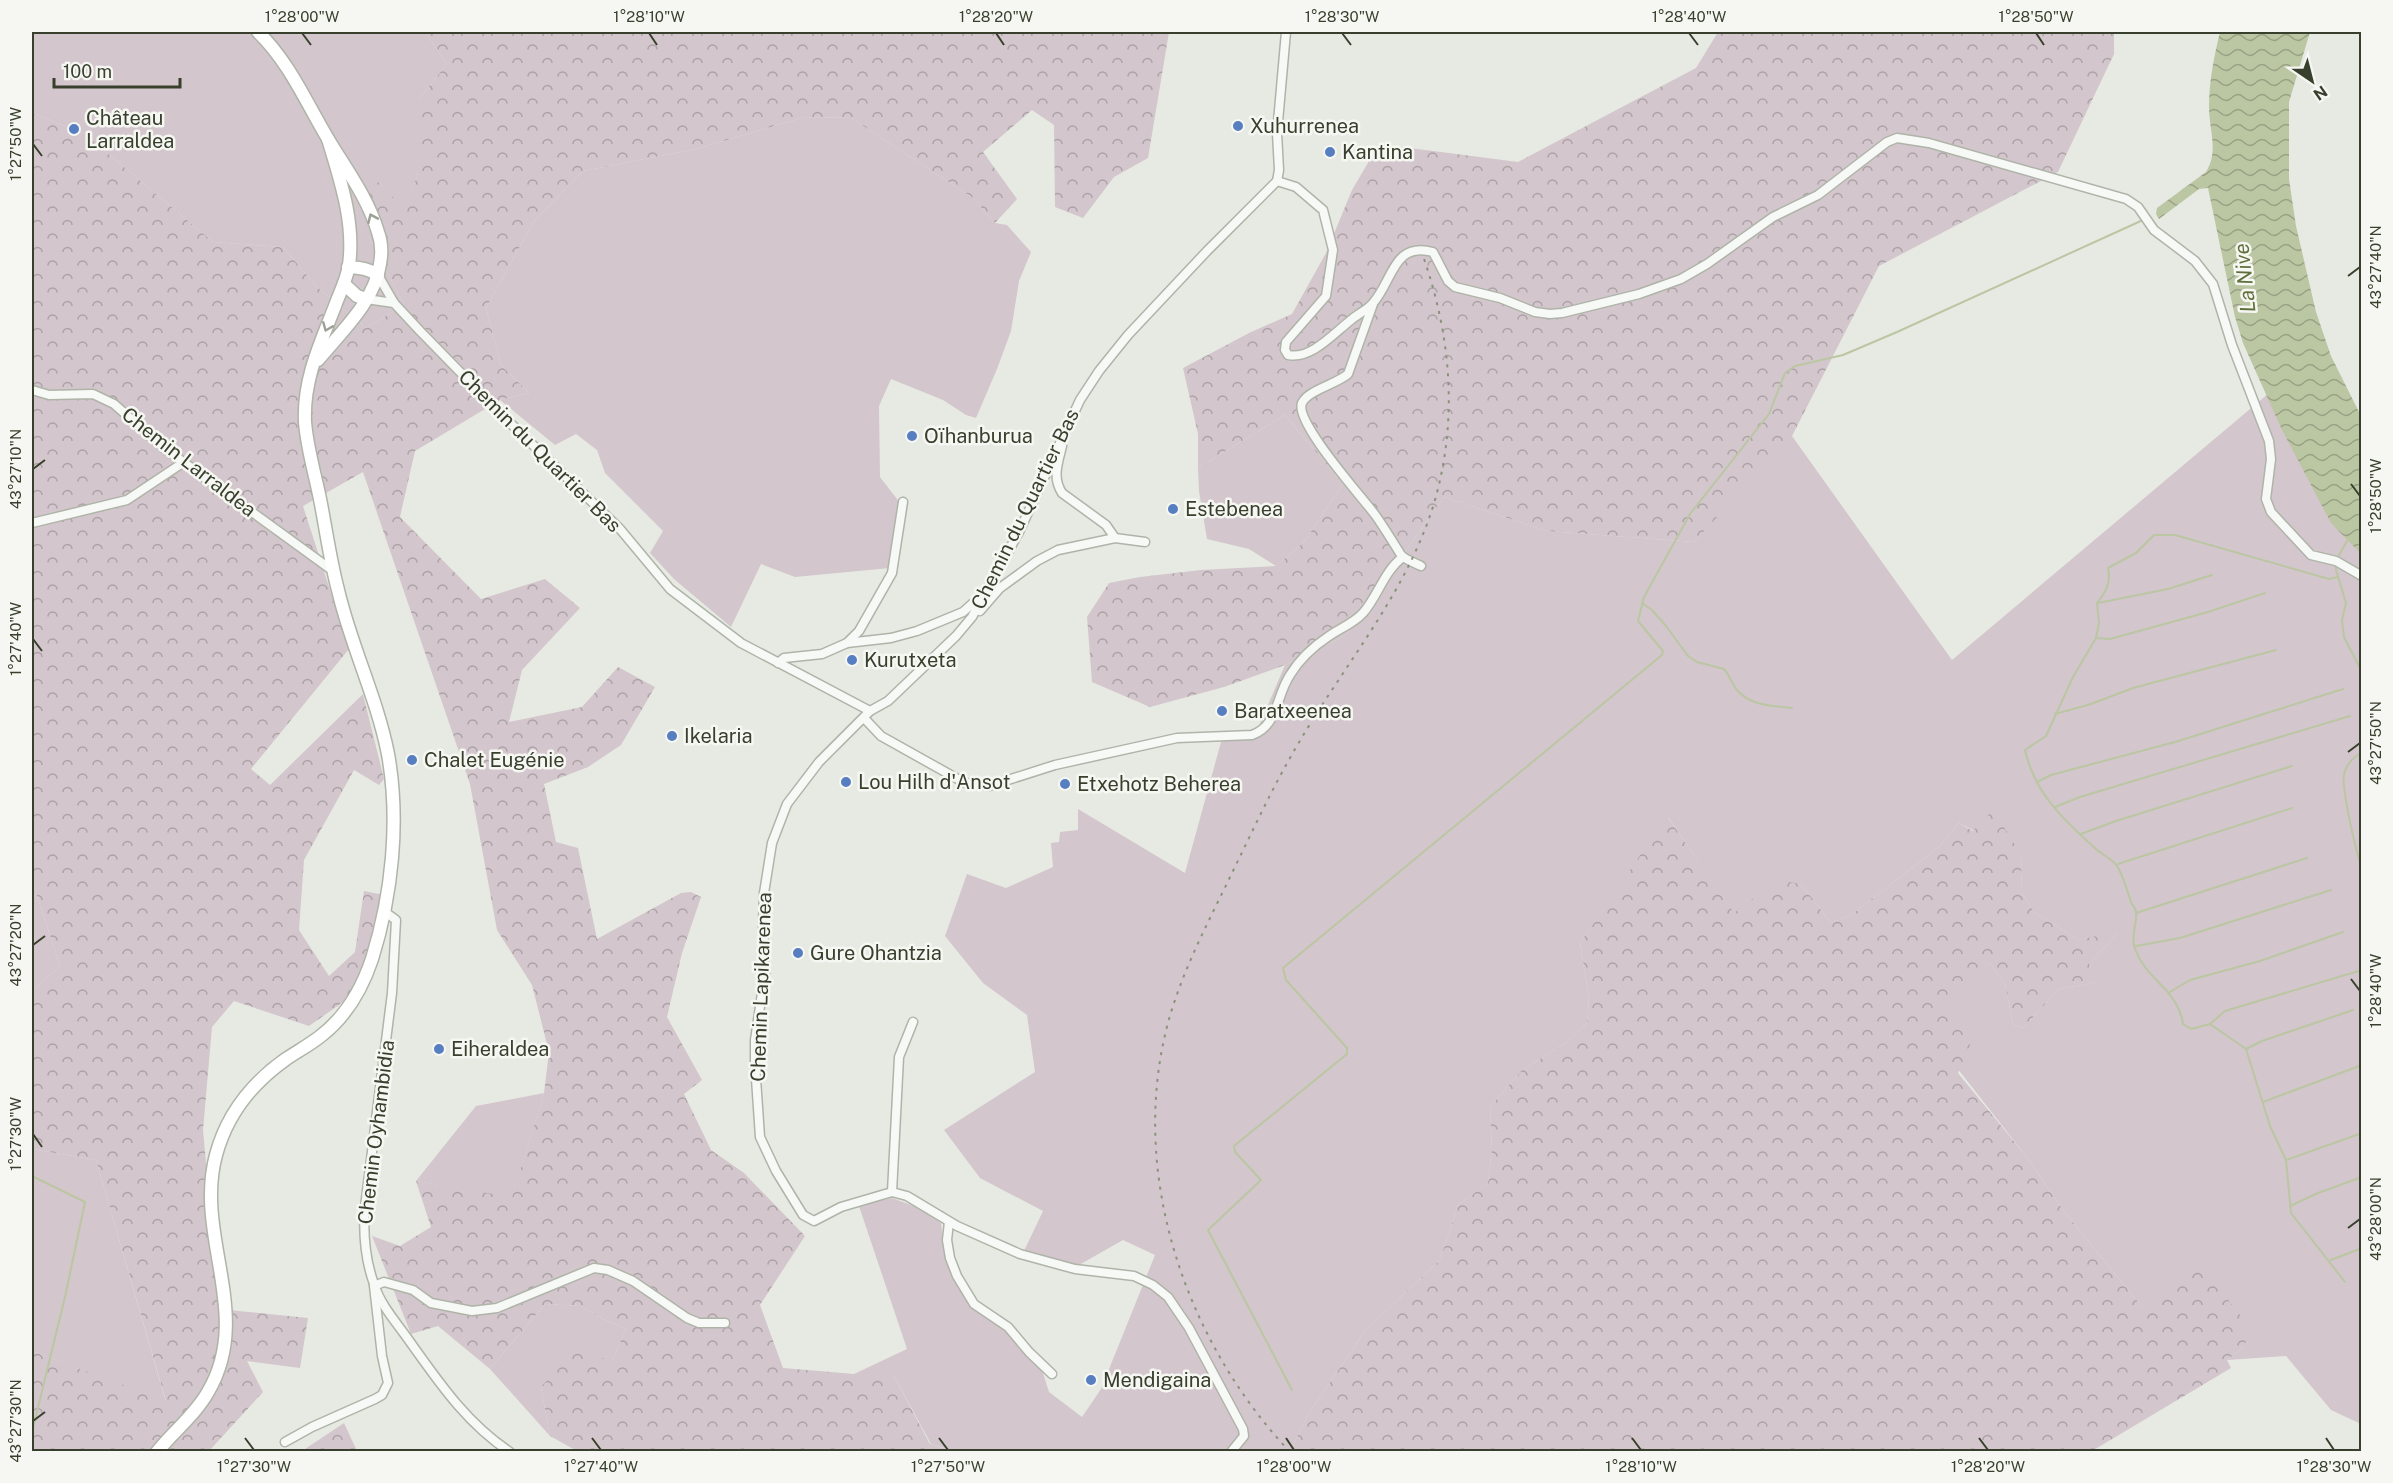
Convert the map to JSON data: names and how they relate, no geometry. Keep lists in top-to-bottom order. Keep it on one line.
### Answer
{"streets":{"street":["Chemin du Quartier Bas","Chemin Larraldea","Chemin Lapikarenea","Chemin Oyhambidia"]},"crossings":[["Chemin du Quartier Bas","Chemin Lapikarenea"]],"water":["La Nive"],"places":["Xuhurrenea","Château Larraldea","Kantina","Oïhanburua","Estebenea","Kurutxeta","Baratxeenea","Ikelaria","Chalet Eugénie","Lou Hilh d'Ansot","Etxehotz Beherea","Gure Ohantzia","Eiheraldea","Mendigaina"],"scale_bar":"100 m","north":"bottom right","coordinates":["1°28'00\"W","1°28'10\"W","1°28'20\"W","1°28'30\"W","1°28'40\"W","1°28'50\"W","1°27'50\"W","43°27'40\"N","43°27'10\"N","1°27'40\"W","43°27'50\"N","43°27'20\"N","1°27'30\"W","43°28'00\"N","43°27'30\"N"]}
